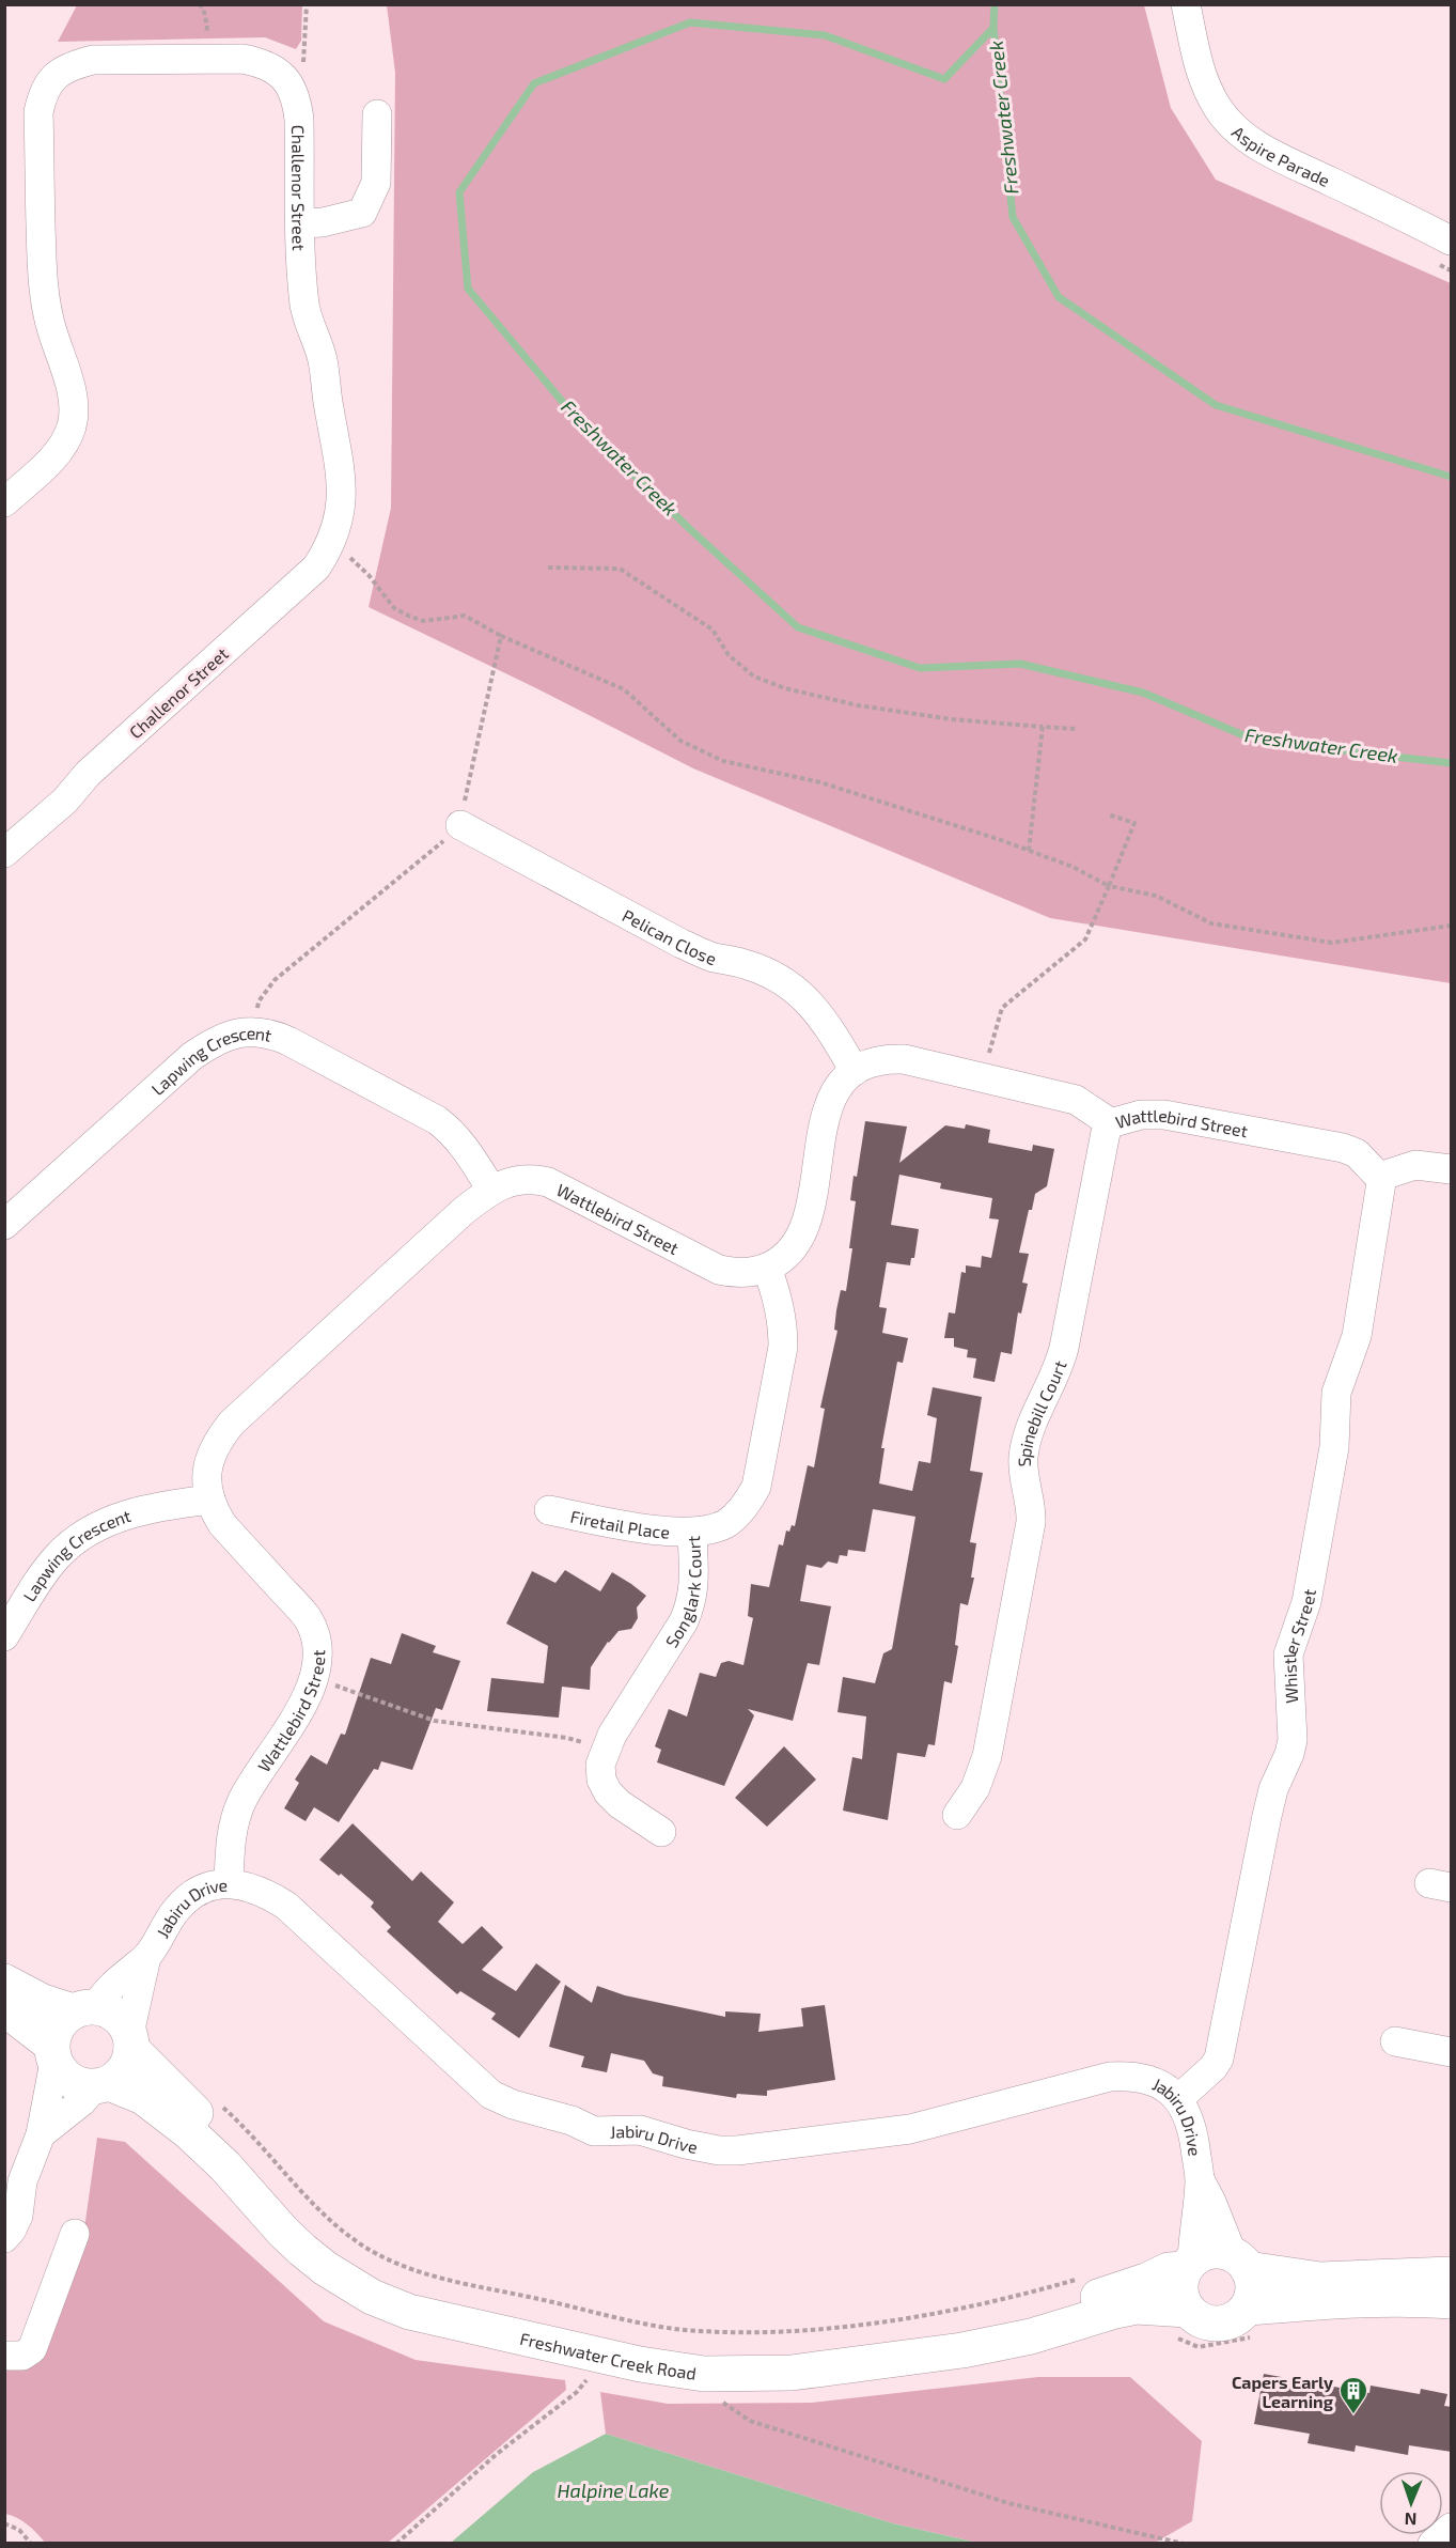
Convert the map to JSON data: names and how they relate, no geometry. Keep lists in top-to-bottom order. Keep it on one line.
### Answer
{"streets":{"main road":["Freshwater Creek Road"],"street":["Aspire Parade","Challenor Street","Pelican Close","Lapwing Crescent","Wattlebird Street","Spinebill Court","Firetail Place","Songlark Court","Whistler Street","Jabiru Drive"]},"crossings":[["Pelican Close","Wattlebird Street"],["Lapwing Crescent","Wattlebird Street"],["Wattlebird Street","Spinebill Court"],["Wattlebird Street","Songlark Court"],["Wattlebird Street","Whistler Street"],["Wattlebird Street","Jabiru Drive"],["Firetail Place","Songlark Court"],["Whistler Street","Jabiru Drive"],["Jabiru Drive","Freshwater Creek Road"]],"water":["Freshwater Creek","Halpine Lake"],"places":{"building":["Capers Early Learning"]},"north":"bottom"}
